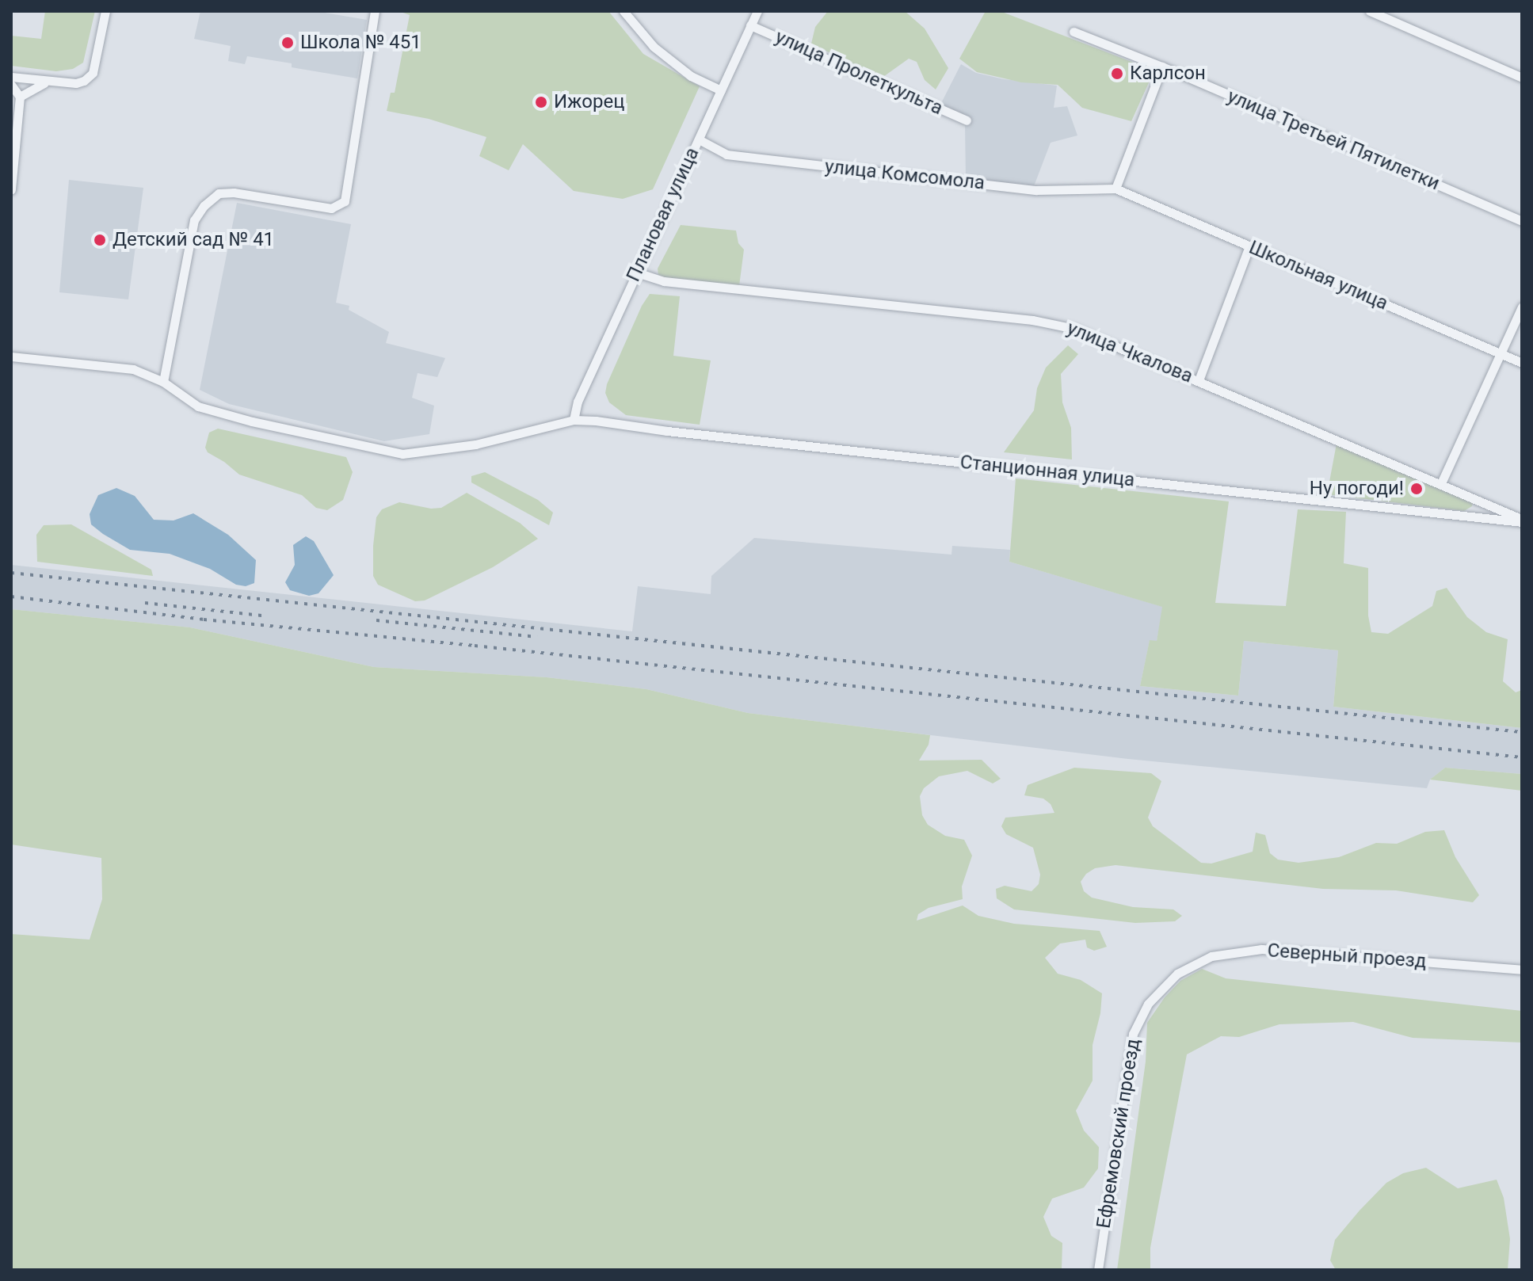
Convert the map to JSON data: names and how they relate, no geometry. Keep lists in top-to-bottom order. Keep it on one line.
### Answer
{"streets":{"street":["улица Пролеткульта","улица Третьей Пятилетки","улица Комсомола","Плановая улица","Школьная улица","улица Чкалова","Станционная улица","Северный проезд","Ефремовский проезд"]},"crossings":[["улица Пролеткульта","Плановая улица"],["улица Комсомола","Плановая улица"],["улица Комсомола","Школьная улица"],["Плановая улица","улица Чкалова"],["Плановая улица","Станционная улица"],["улица Чкалова","Станционная улица"],["Северный проезд","Ефремовский проезд"]],"places":["Школа № 451","Карлсон","Ижорец","Детский сад № 41","Ну погоди!"]}
